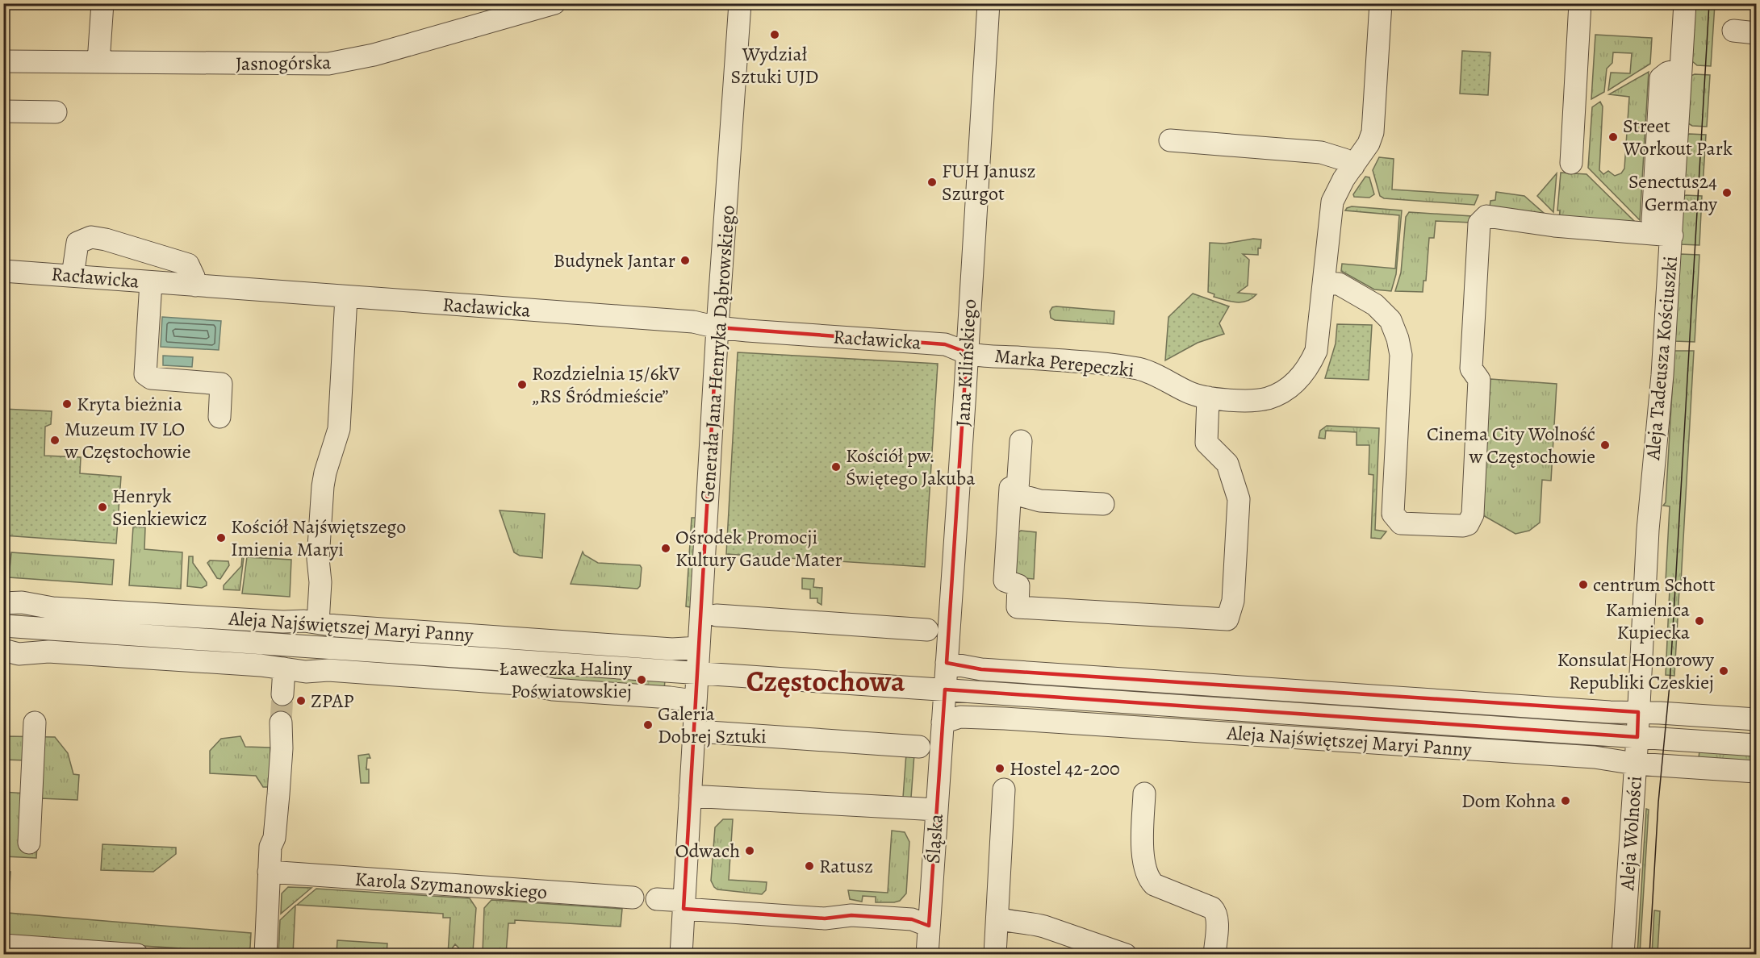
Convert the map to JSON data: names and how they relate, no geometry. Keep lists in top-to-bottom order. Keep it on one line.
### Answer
{"streets":{"street":["Jasnogórska","Racławicka","Generała Jana Henryka Dąbrowskiego","Aleja Tadeusza Kościuszki","Jana Kilińskiego","Marka Perepeczki","Aleja Najświętszej Maryi Panny","Aleja Wolności","Śląska","Karola Szymanowskiego"]},"crossings":[["Racławicka","Generała Jana Henryka Dąbrowskiego"],["Racławicka","Jana Kilińskiego"],["Racławicka","Marka Perepeczki"],["Generała Jana Henryka Dąbrowskiego","Aleja Najświętszej Maryi Panny"],["Aleja Tadeusza Kościuszki","Aleja Wolności"],["Jana Kilińskiego","Marka Perepeczki"],["Jana Kilińskiego","Aleja Najświętszej Maryi Panny"],["Jana Kilińskiego","Śląska"],["Aleja Najświętszej Maryi Panny","Aleja Wolności"],["Aleja Najświętszej Maryi Panny","Śląska"]],"districts":["Częstochowa"],"places":["Wydział Sztuki UJD","Street Workout Park","FUH Janusz Szurgot","Senectus24 Germany","Budynek Jantar","Rozdzielnia 15/6kV „RS Śródmieście”","Kryta bieżnia","Muzeum IV LO w Częstochowie","Cinema City Wolność w Częstochowie","Kościół pw. Świętego Jakuba","Henryk Sienkiewicz","Kościół Najświętszego Imienia Maryi","Ośrodek Promocji Kultury Gaude Mater","centrum Schott","Kamienica Kupiecka","Konsulat Honorowy Republiki Czeskiej","Ławeczka Haliny Poświatowskiej","ZPAP","Galeria Dobrej Sztuki","Hostel 42-200","Dom Kohna","Odwach","Ratusz"]}
